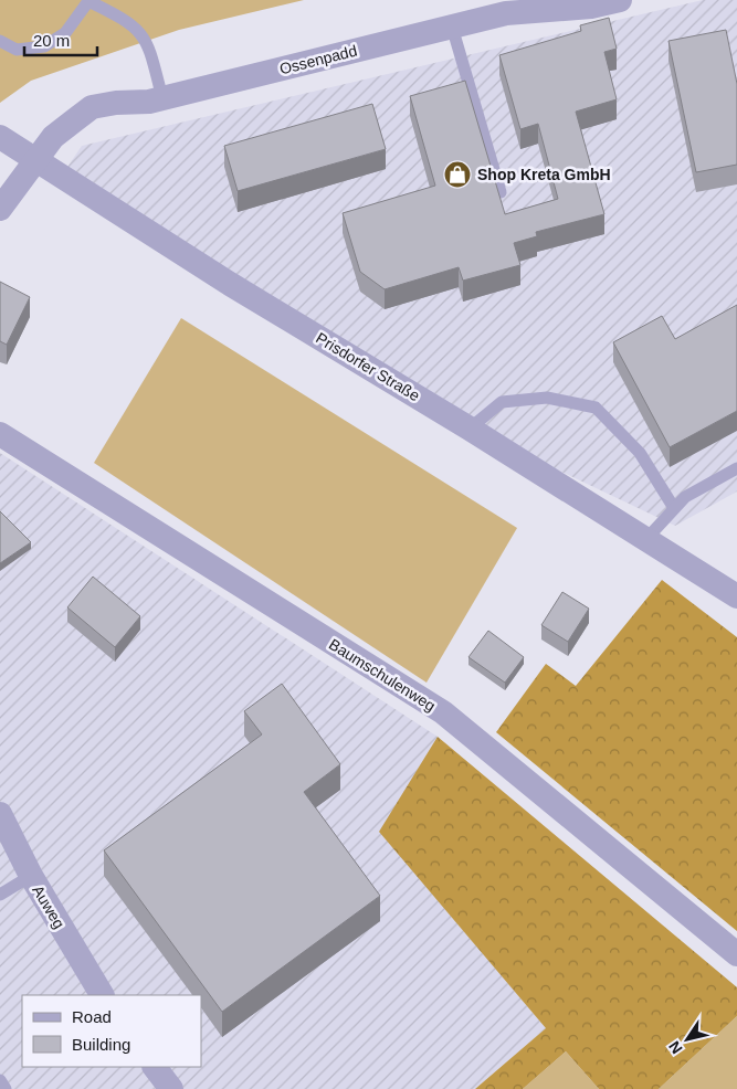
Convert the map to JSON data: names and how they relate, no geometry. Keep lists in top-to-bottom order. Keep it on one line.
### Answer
{"streets":{"street":["Ossenpadd","Prisdorfer Straße","Baumschulenweg","Auweg"]},"crossings":[["Ossenpadd","Prisdorfer Straße"]],"places":{"shop":["Shop Kreta GmbH"]},"legend":["Road","Building"],"scale_bar":"20 m","north":"bottom left"}
